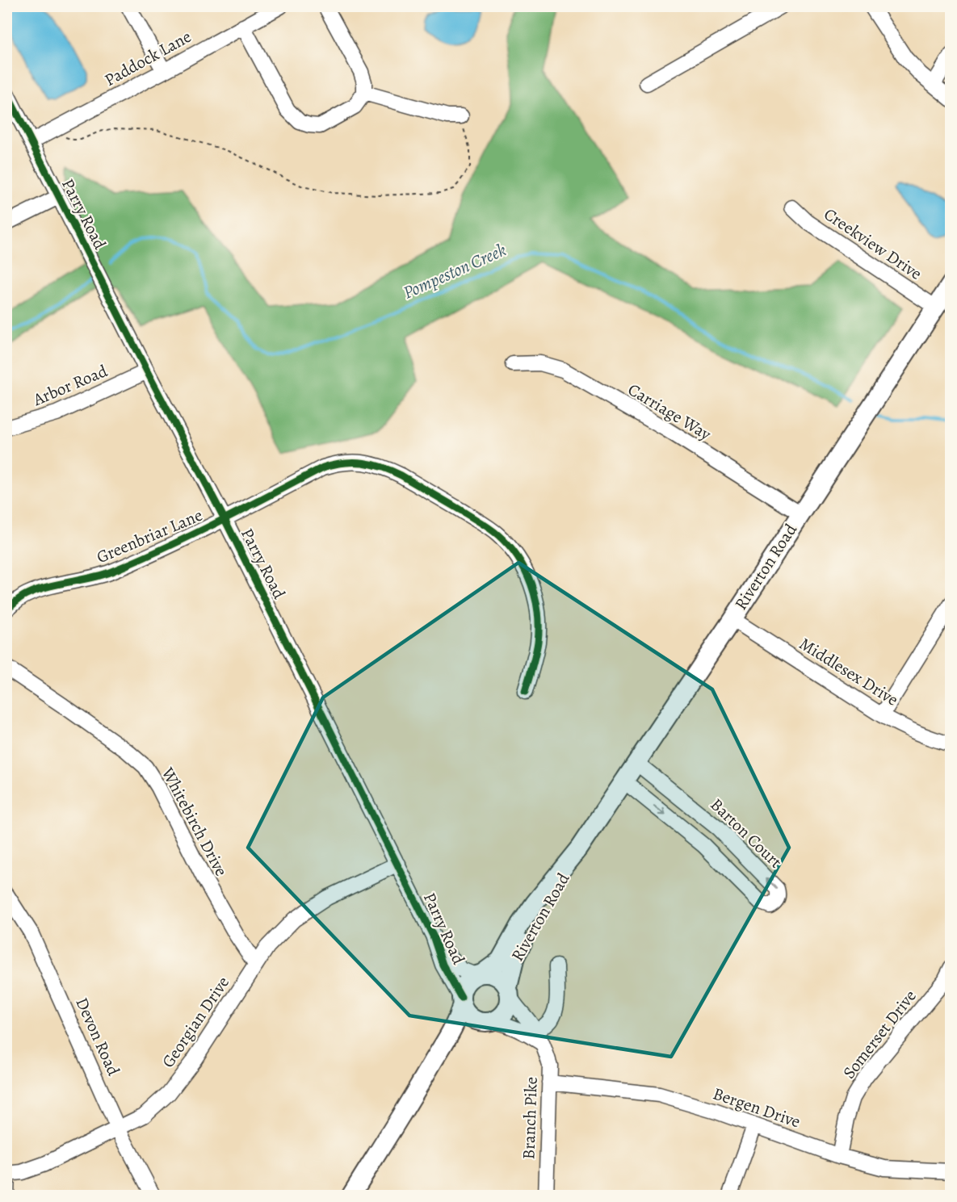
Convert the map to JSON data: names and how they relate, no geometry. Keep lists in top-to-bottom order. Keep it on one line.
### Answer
{"streets":{"main road":["Riverton Road"],"street":["Paddock Lane","Parry Road","Creekview Drive","Arbor Road","Carriage Way","Greenbriar Lane","Middlesex Drive","Whitebirch Drive","Barton Court","Georgian Drive","Somerset Drive","Devon Road","Bergen Drive","Branch Pike"]},"crossings":[["Paddock Lane","Parry Road"],["Parry Road","Arbor Road"],["Parry Road","Greenbriar Lane"],["Parry Road","Riverton Road"],["Parry Road","Georgian Drive"],["Parry Road","Branch Pike"],["Creekview Drive","Riverton Road"],["Carriage Way","Riverton Road"],["Riverton Road","Middlesex Drive"],["Riverton Road","Barton Court"],["Riverton Road","Branch Pike"],["Whitebirch Drive","Georgian Drive"],["Georgian Drive","Devon Road"],["Somerset Drive","Bergen Drive"],["Bergen Drive","Branch Pike"]],"water":["Pompeston Creek"]}
